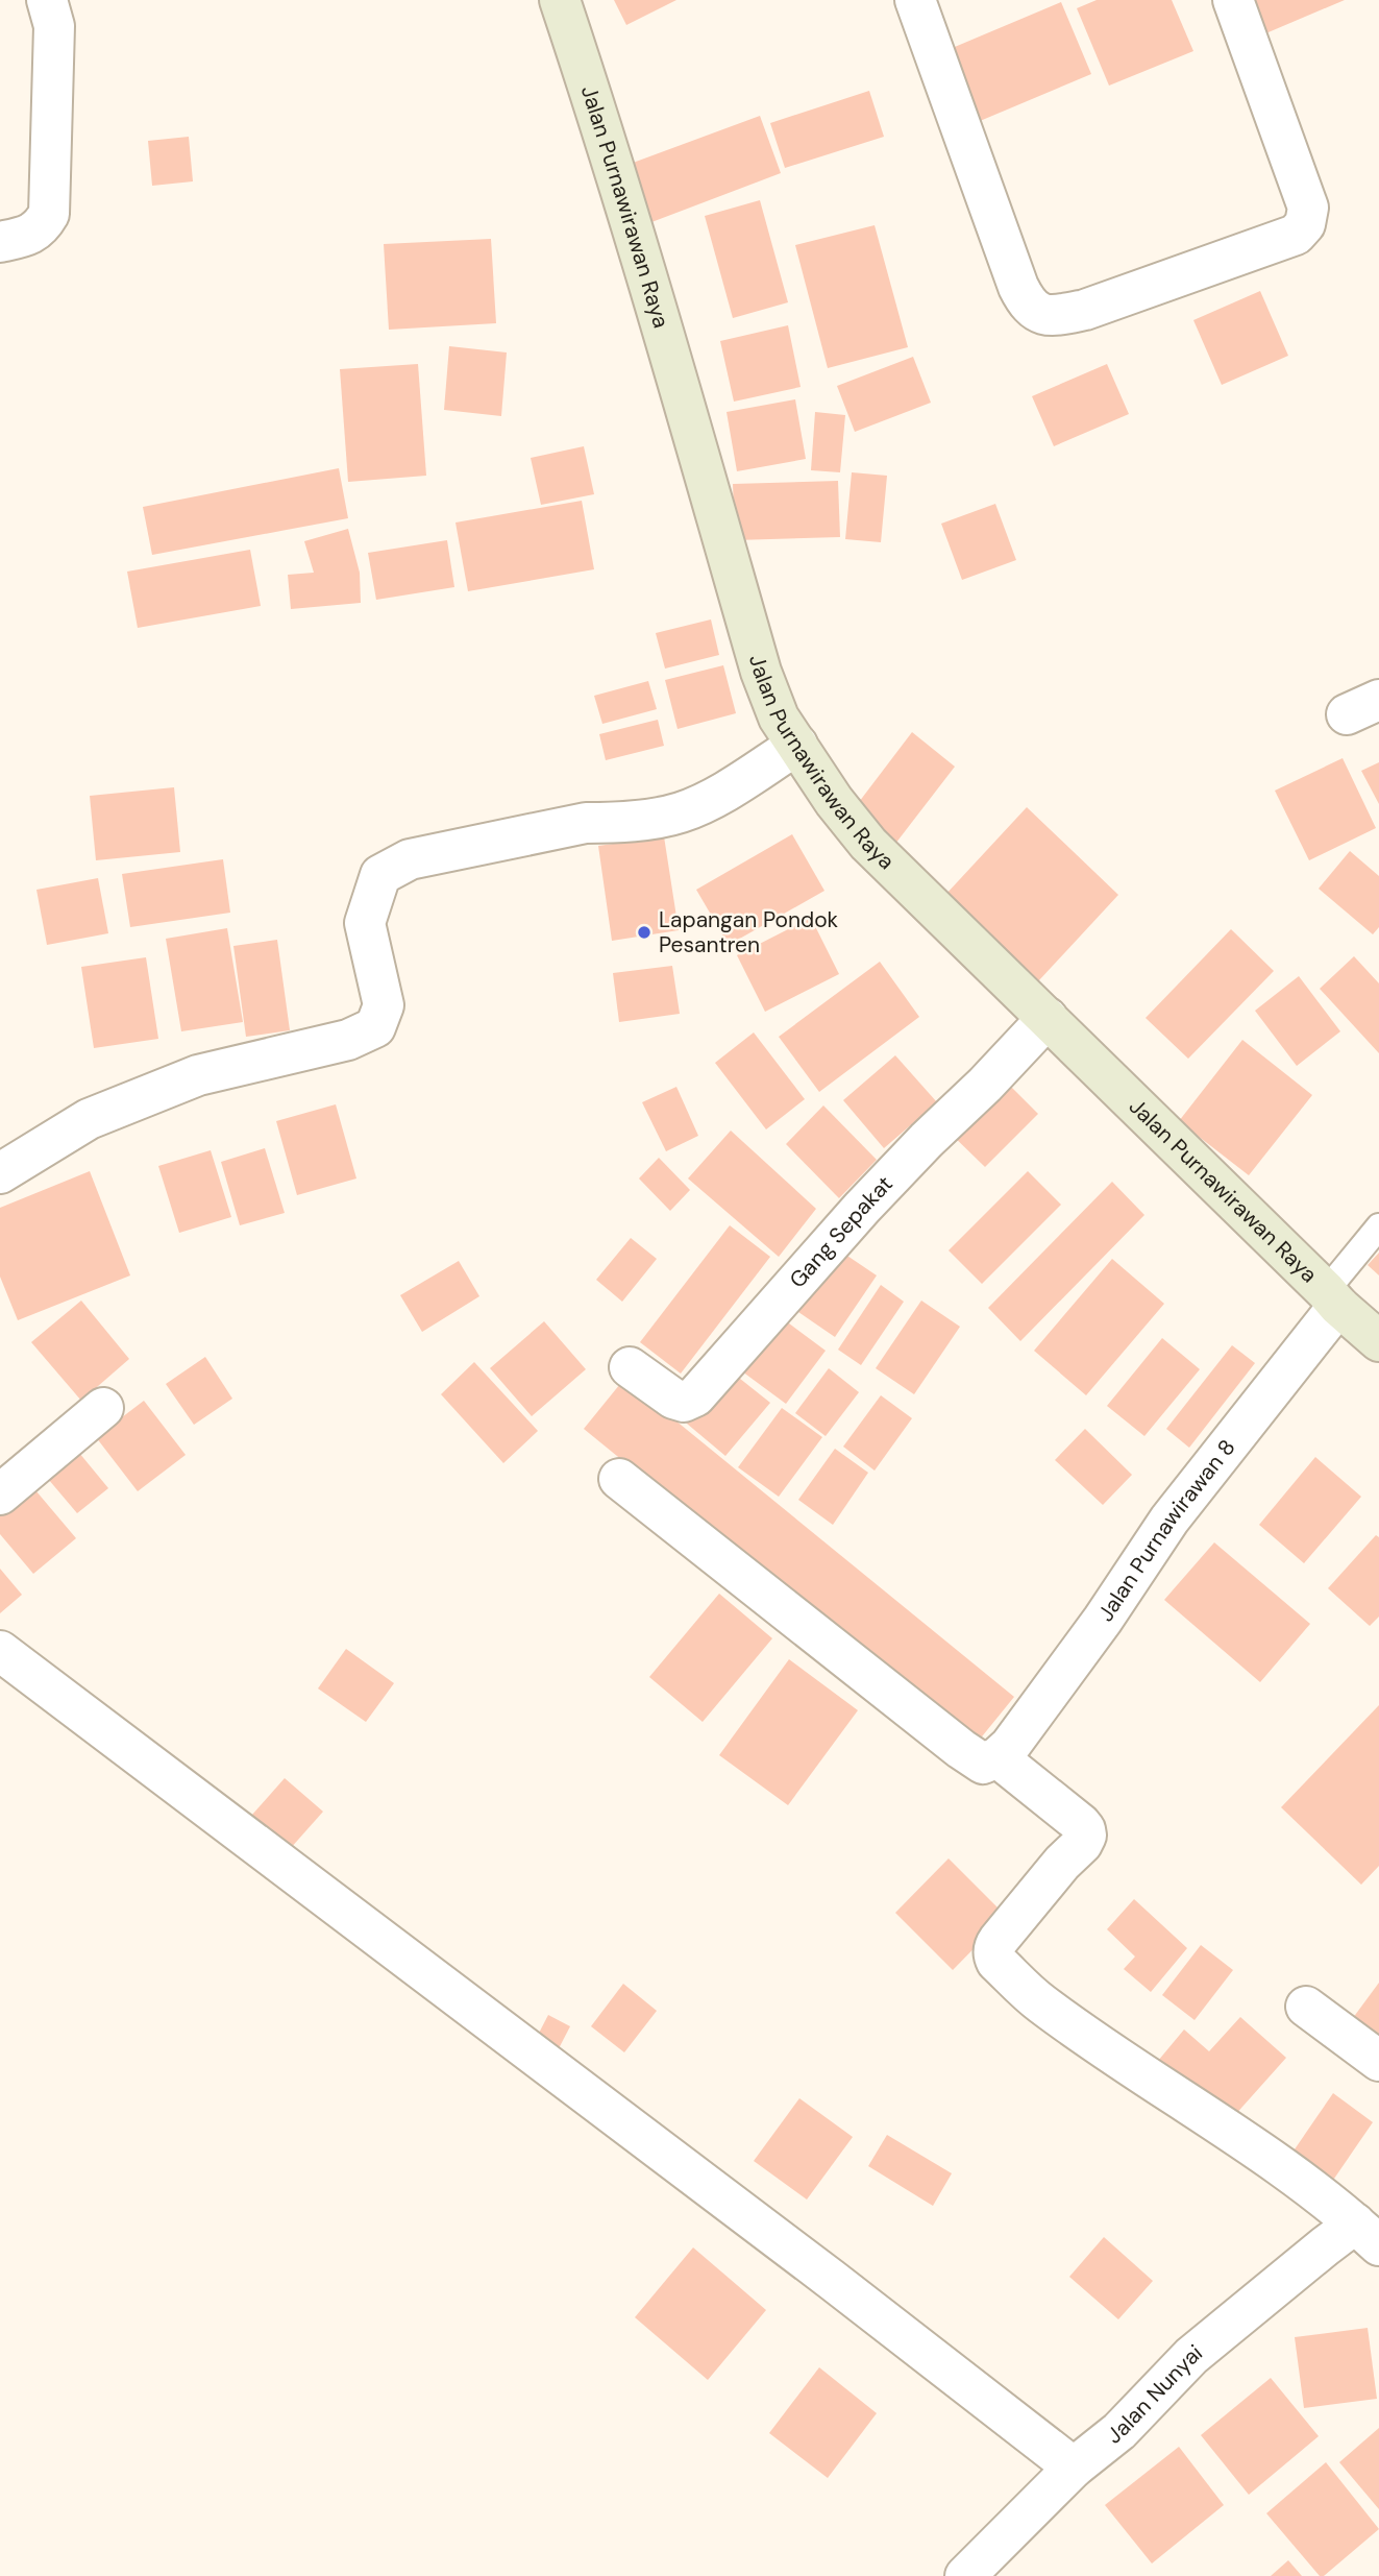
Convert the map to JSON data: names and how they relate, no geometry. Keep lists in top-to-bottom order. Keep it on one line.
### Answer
{"streets":{"street":["Jalan Purnawirawan Raya","Gang Sepakat","Jalan Purnawirawan 8","Jalan Nunyai"]},"crossings":[["Jalan Purnawirawan Raya","Gang Sepakat"],["Jalan Purnawirawan Raya","Jalan Purnawirawan 8"]],"places":["Lapangan Pondok Pesantren"]}
